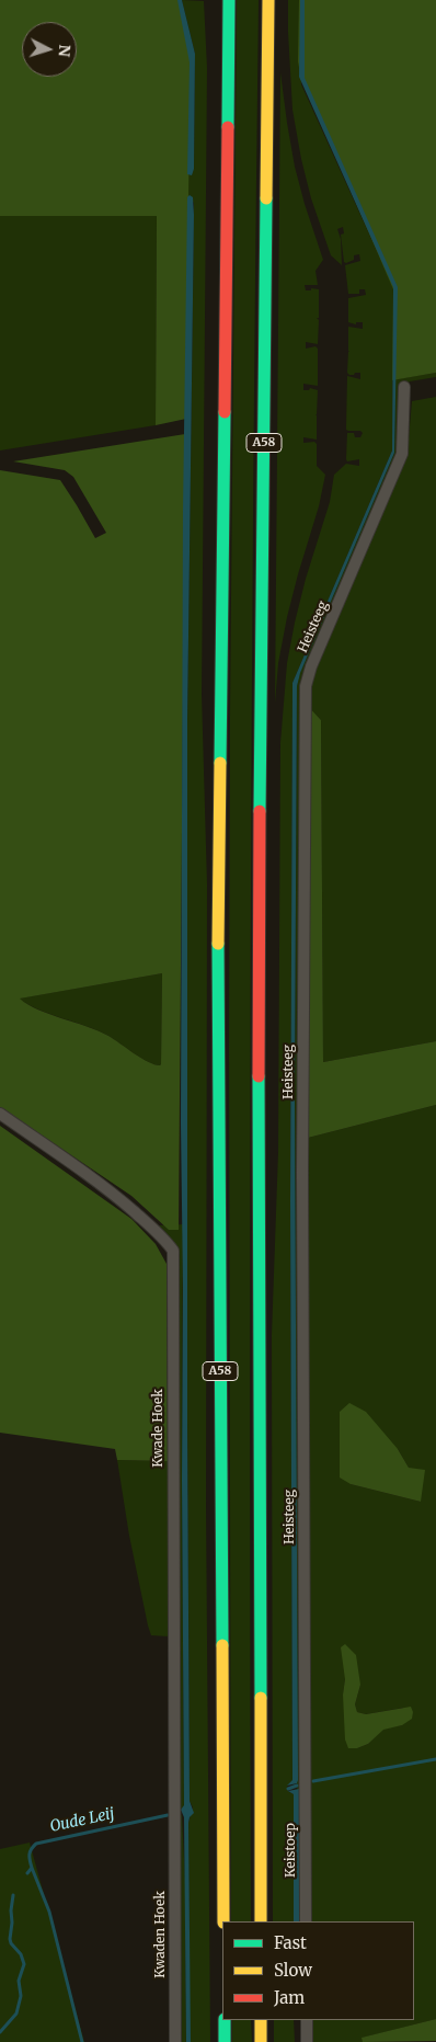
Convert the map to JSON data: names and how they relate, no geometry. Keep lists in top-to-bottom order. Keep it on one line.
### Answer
{"streets":{"highway":["A58"],"street":["Heisteeg","Kwade Hoek","Keistoep","Kwaden Hoek"]},"crossings":[["Heisteeg","Keistoep"],["Kwade Hoek","Kwaden Hoek"]],"water":["Oude Leij"],"legend":["Fast","Slow","Jam"],"north":"right"}
